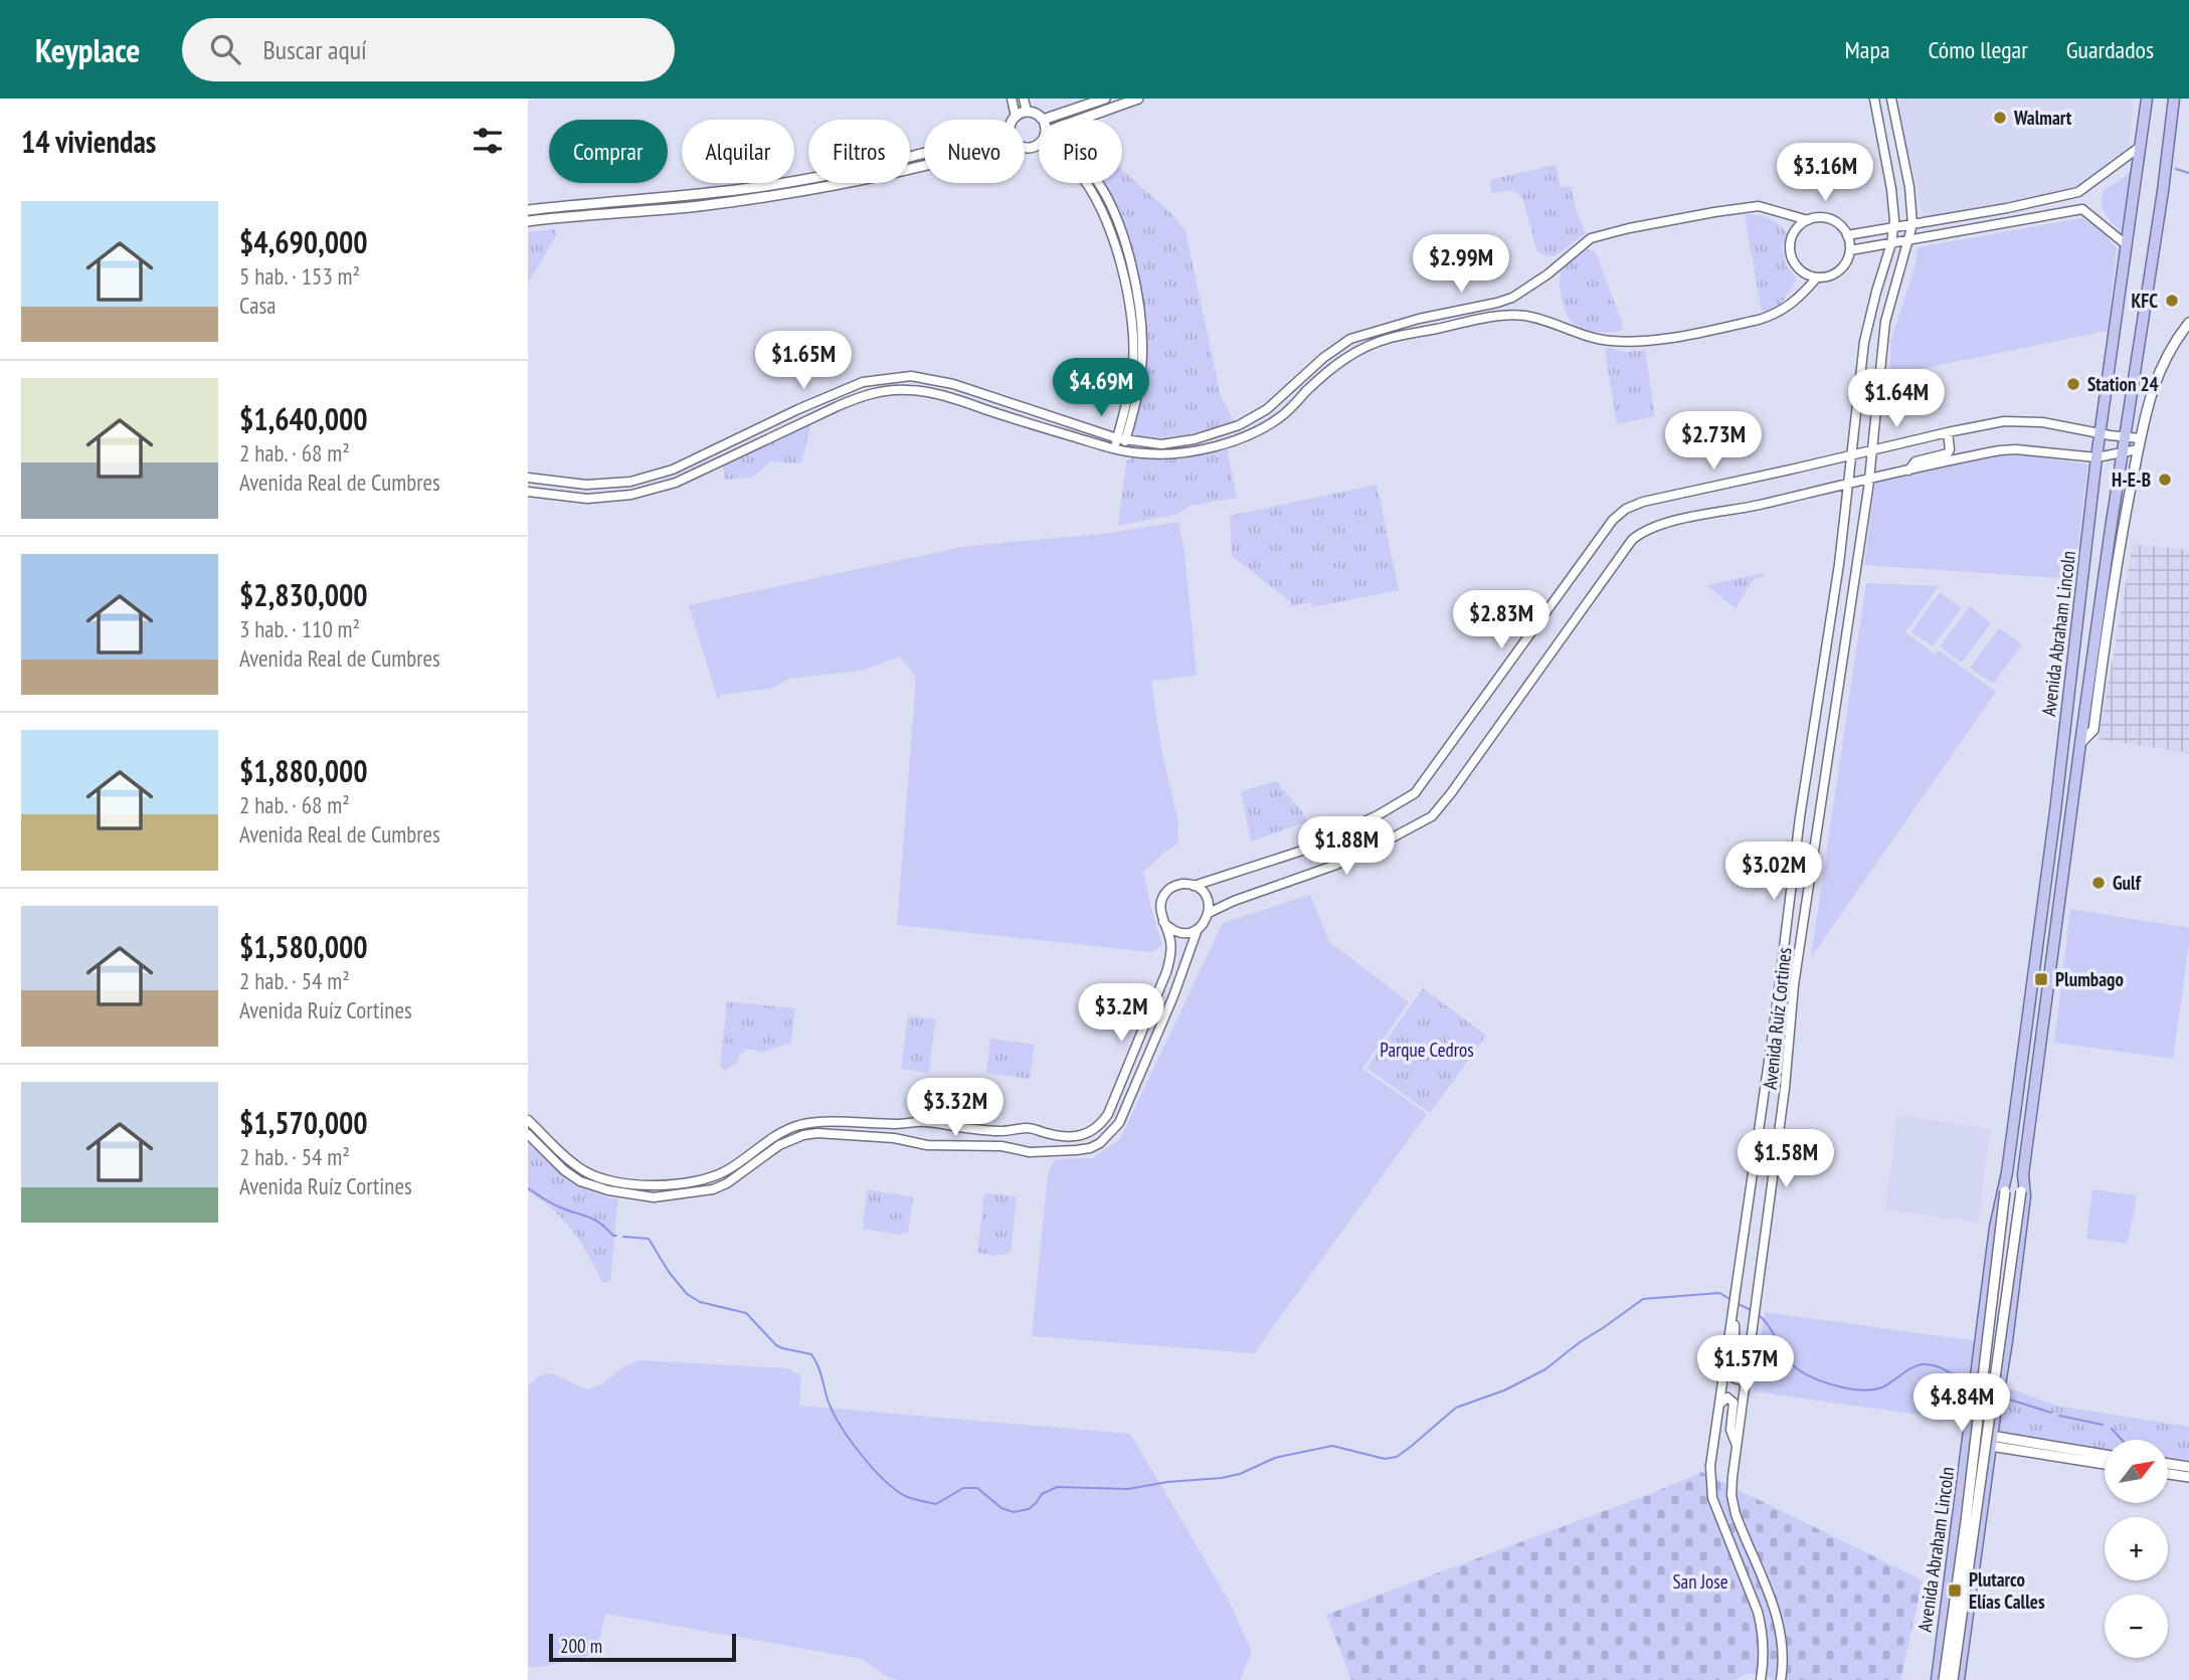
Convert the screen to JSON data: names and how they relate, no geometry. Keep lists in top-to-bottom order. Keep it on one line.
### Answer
{"streets":{"main road":["Avenida Abraham Lincoln"],"street":["Avenida Ruíz Cortines"]},"parks":["Parque Cedros","San Jose"],"places":{"other":["Walmart","KFC","Station 24","H-E-B","Gulf"],"transit":["Plumbago","Plutarco Elías Calles"]},"scale_bar":"200 m","north":"top right","page":{"header":"Keyplace","search":"Buscar aquí","nav":["Mapa","Cómo llegar","Guardados"],"heading":"14 viviendas","chip":["Comprar","Alquilar","Filtros","Nuevo","Piso"],"price":["$3.16M","$2.99M","$1.65M","$4.69M","$1.64M","$2.73M","$2.83M","$1.88M","$3.02M","$3.2M","$3.32M","$1.58M","$1.57M","$4.84M"],"list":[{"name":"$4,690,000","note":"5 hab. · 153 m² · Casa"},{"name":"$1,640,000","note":"2 hab. · 68 m² · Avenida Real de Cumbres"},{"name":"$2,830,000","note":"3 hab. · 110 m² · Avenida Real de Cumbres"},{"name":"$1,880,000","note":"2 hab. · 68 m² · Avenida Real de Cumbres"},{"name":"$1,580,000","note":"2 hab. · 54 m² · Avenida Ruíz Cortines"},{"name":"$1,570,000","note":"2 hab. · 54 m² · Avenida Ruíz Cortines"}],"map_buttons":["+","−"],"scale":"200 m"}}
